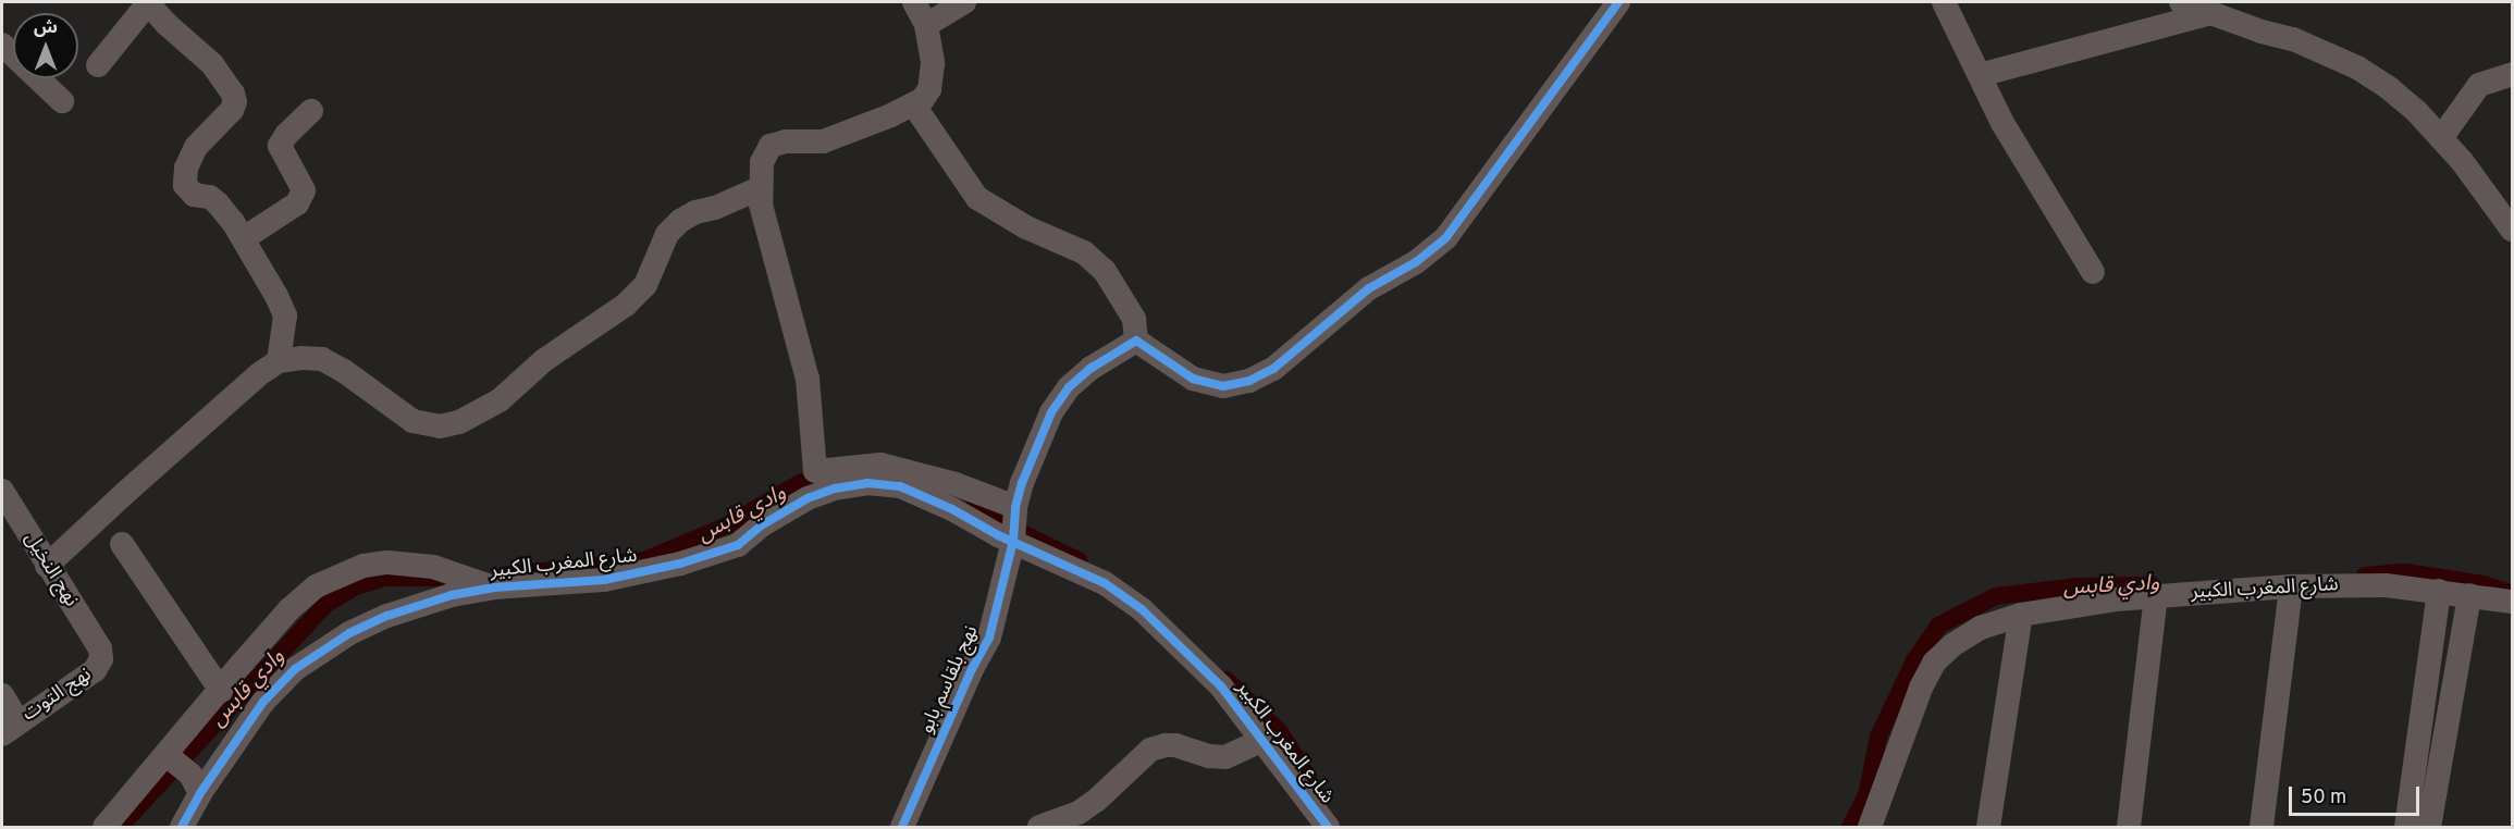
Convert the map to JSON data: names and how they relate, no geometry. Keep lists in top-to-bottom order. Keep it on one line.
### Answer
{"streets":{"street":["شارع المغرب الكبير","نهج النخيل","نهج بلقاسم بابو","نهج التوت"]},"crossings":[["شارع المغرب الكبير","نهج بلقاسم بابو"],["نهج النخيل","نهج التوت"]],"water":["وادي قابس"],"scale_bar":"50 m","north":"top"}
